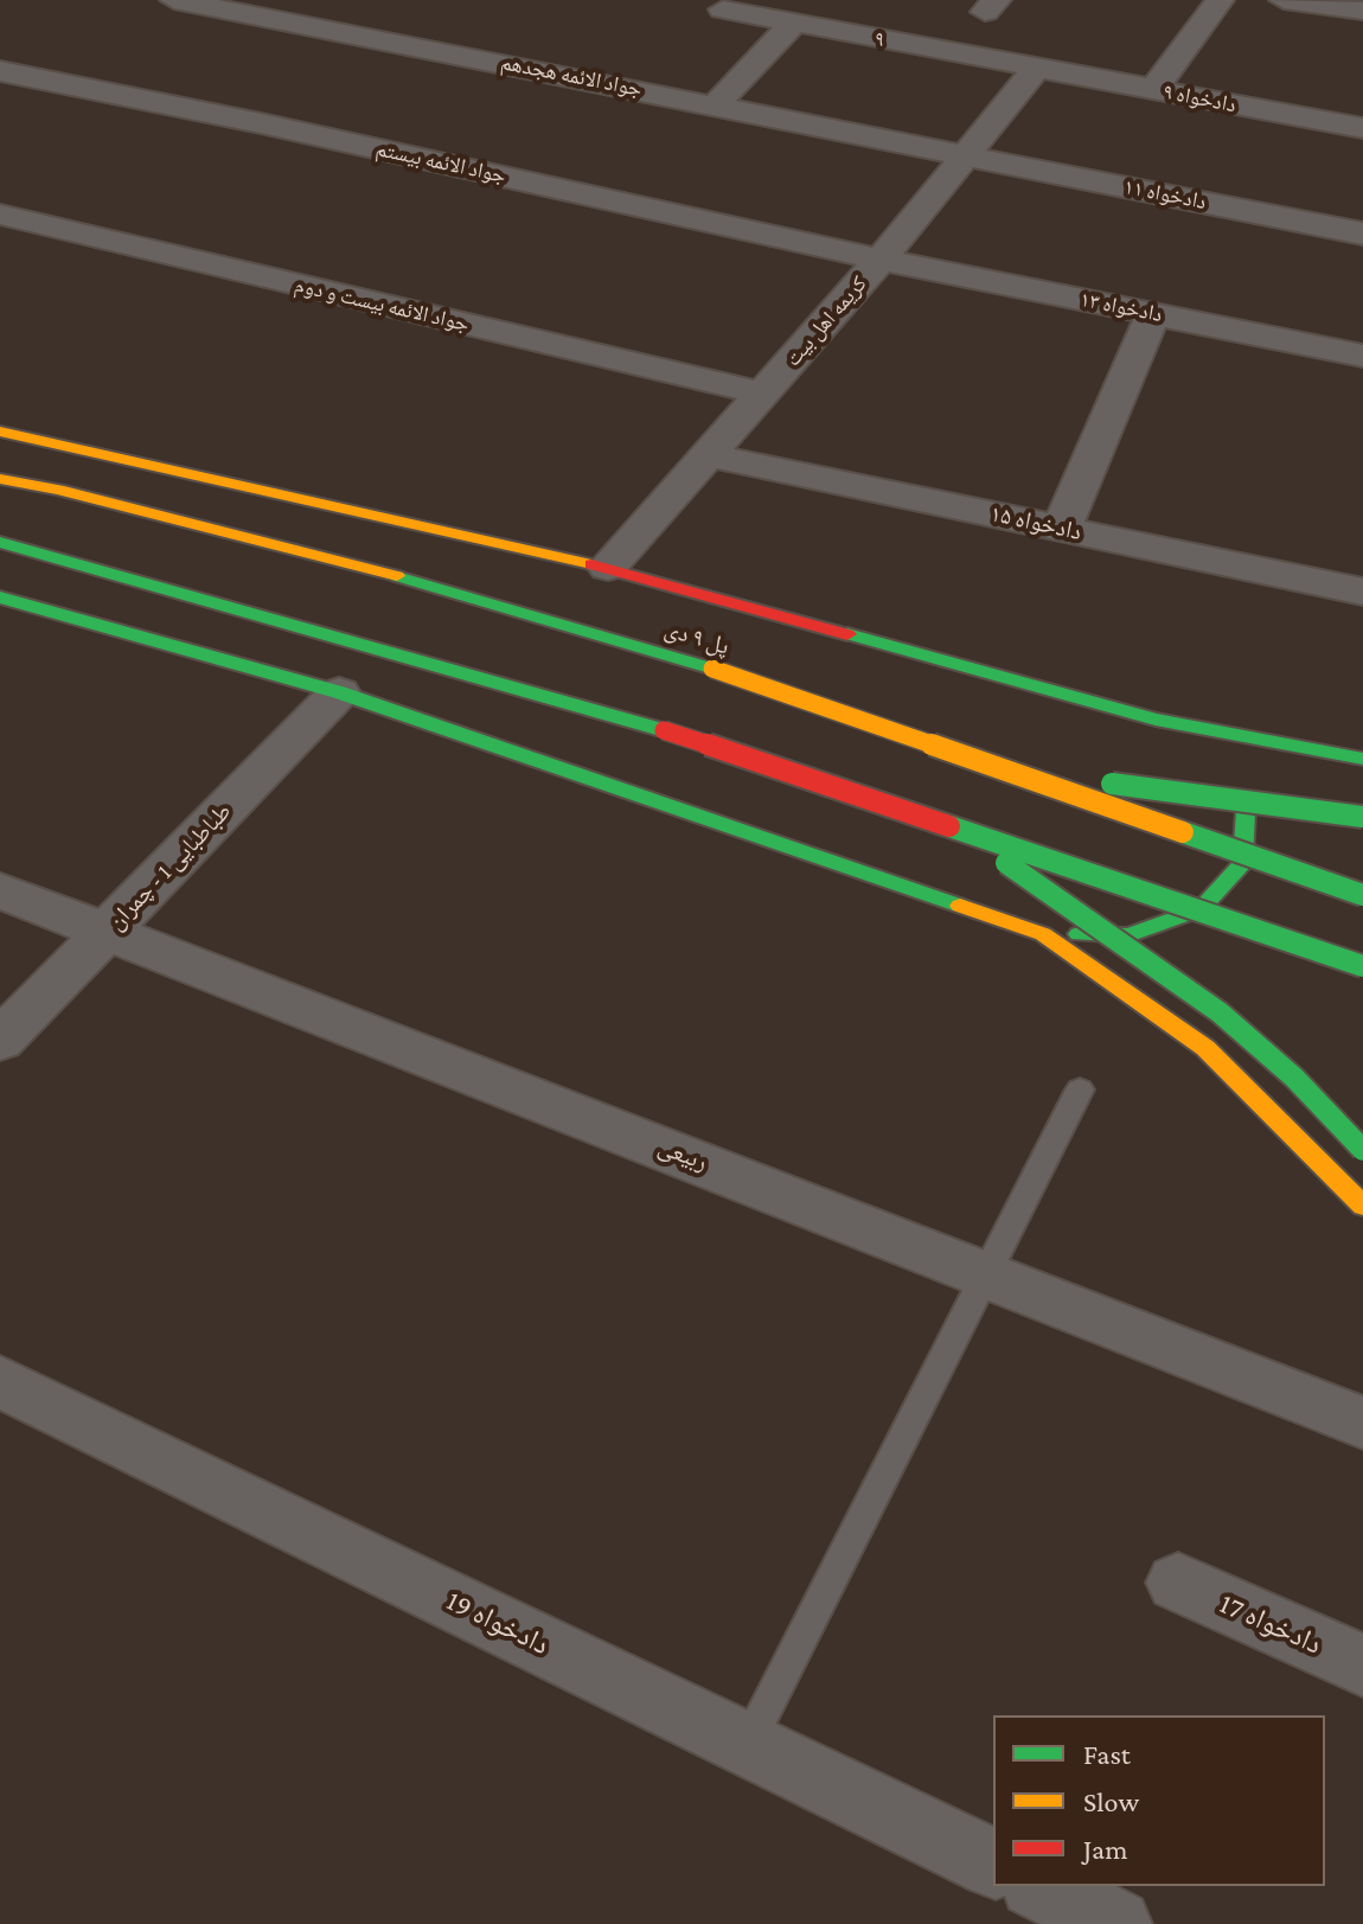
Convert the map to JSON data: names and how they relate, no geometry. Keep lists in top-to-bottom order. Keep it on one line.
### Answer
{"streets":{"main road":["پل ۹ دی"],"street":["۹","جواد الائمه هجدهم","دادخواه ۹","جواد الائمه بیستم","دادخواه ۱۱","جواد الائمه بیست و دوم","دادخواه ۱۳","کریمه اهل بیت","دادخواه ۱۵","طباطبایی 1 - چمران","ربیعی","دادخواه 19","دادخواه 17"]},"crossings":[["۹","دادخواه ۹"],["۹","کریمه اهل بیت"],["جواد الائمه هجدهم","دادخواه ۱۱"],["جواد الائمه هجدهم","کریمه اهل بیت"],["دادخواه ۹","کریمه اهل بیت"],["جواد الائمه بیستم","دادخواه ۱۳"],["جواد الائمه بیستم","کریمه اهل بیت"],["دادخواه ۱۱","کریمه اهل بیت"],["جواد الائمه بیست و دوم","کریمه اهل بیت"],["دادخواه ۱۳","کریمه اهل بیت"],["کریمه اهل بیت","دادخواه ۱۵"],["طباطبایی 1 - چمران","ربیعی"]],"legend":["Fast","Slow","Jam"]}
